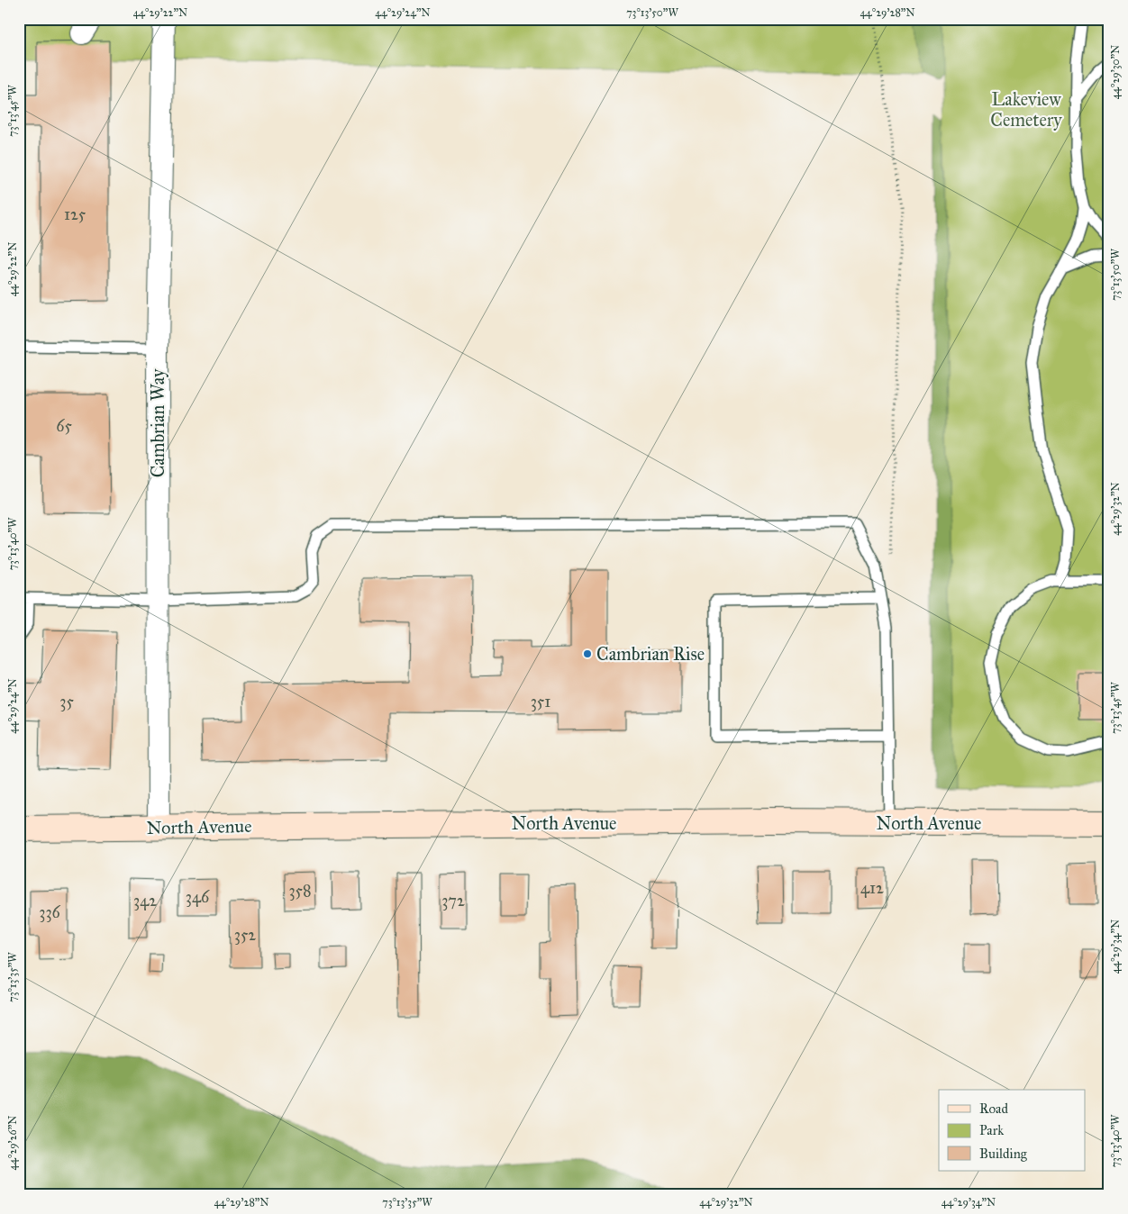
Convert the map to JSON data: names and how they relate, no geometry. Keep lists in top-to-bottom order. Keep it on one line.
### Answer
{"streets":{"main road":["North Avenue"],"street":["Cambrian Way"]},"crossings":[["Cambrian Way","North Avenue"]],"parks":["Lakeview Cemetery"],"places":["Cambrian Rise"],"house_numbers":["125","65","35","351","412","358","346","342","372","336","352"],"legend":["Road","Park","Building"],"coordinates":["44°29'22\"N","44°29'24\"N","73°13'50\"W","44°29'28\"N","44°29'30\"N","73°13'45\"W","44°29'32\"N","73°13'40\"W","44°29'34\"N","73°13'35\"W","44°29'26\"N"]}
